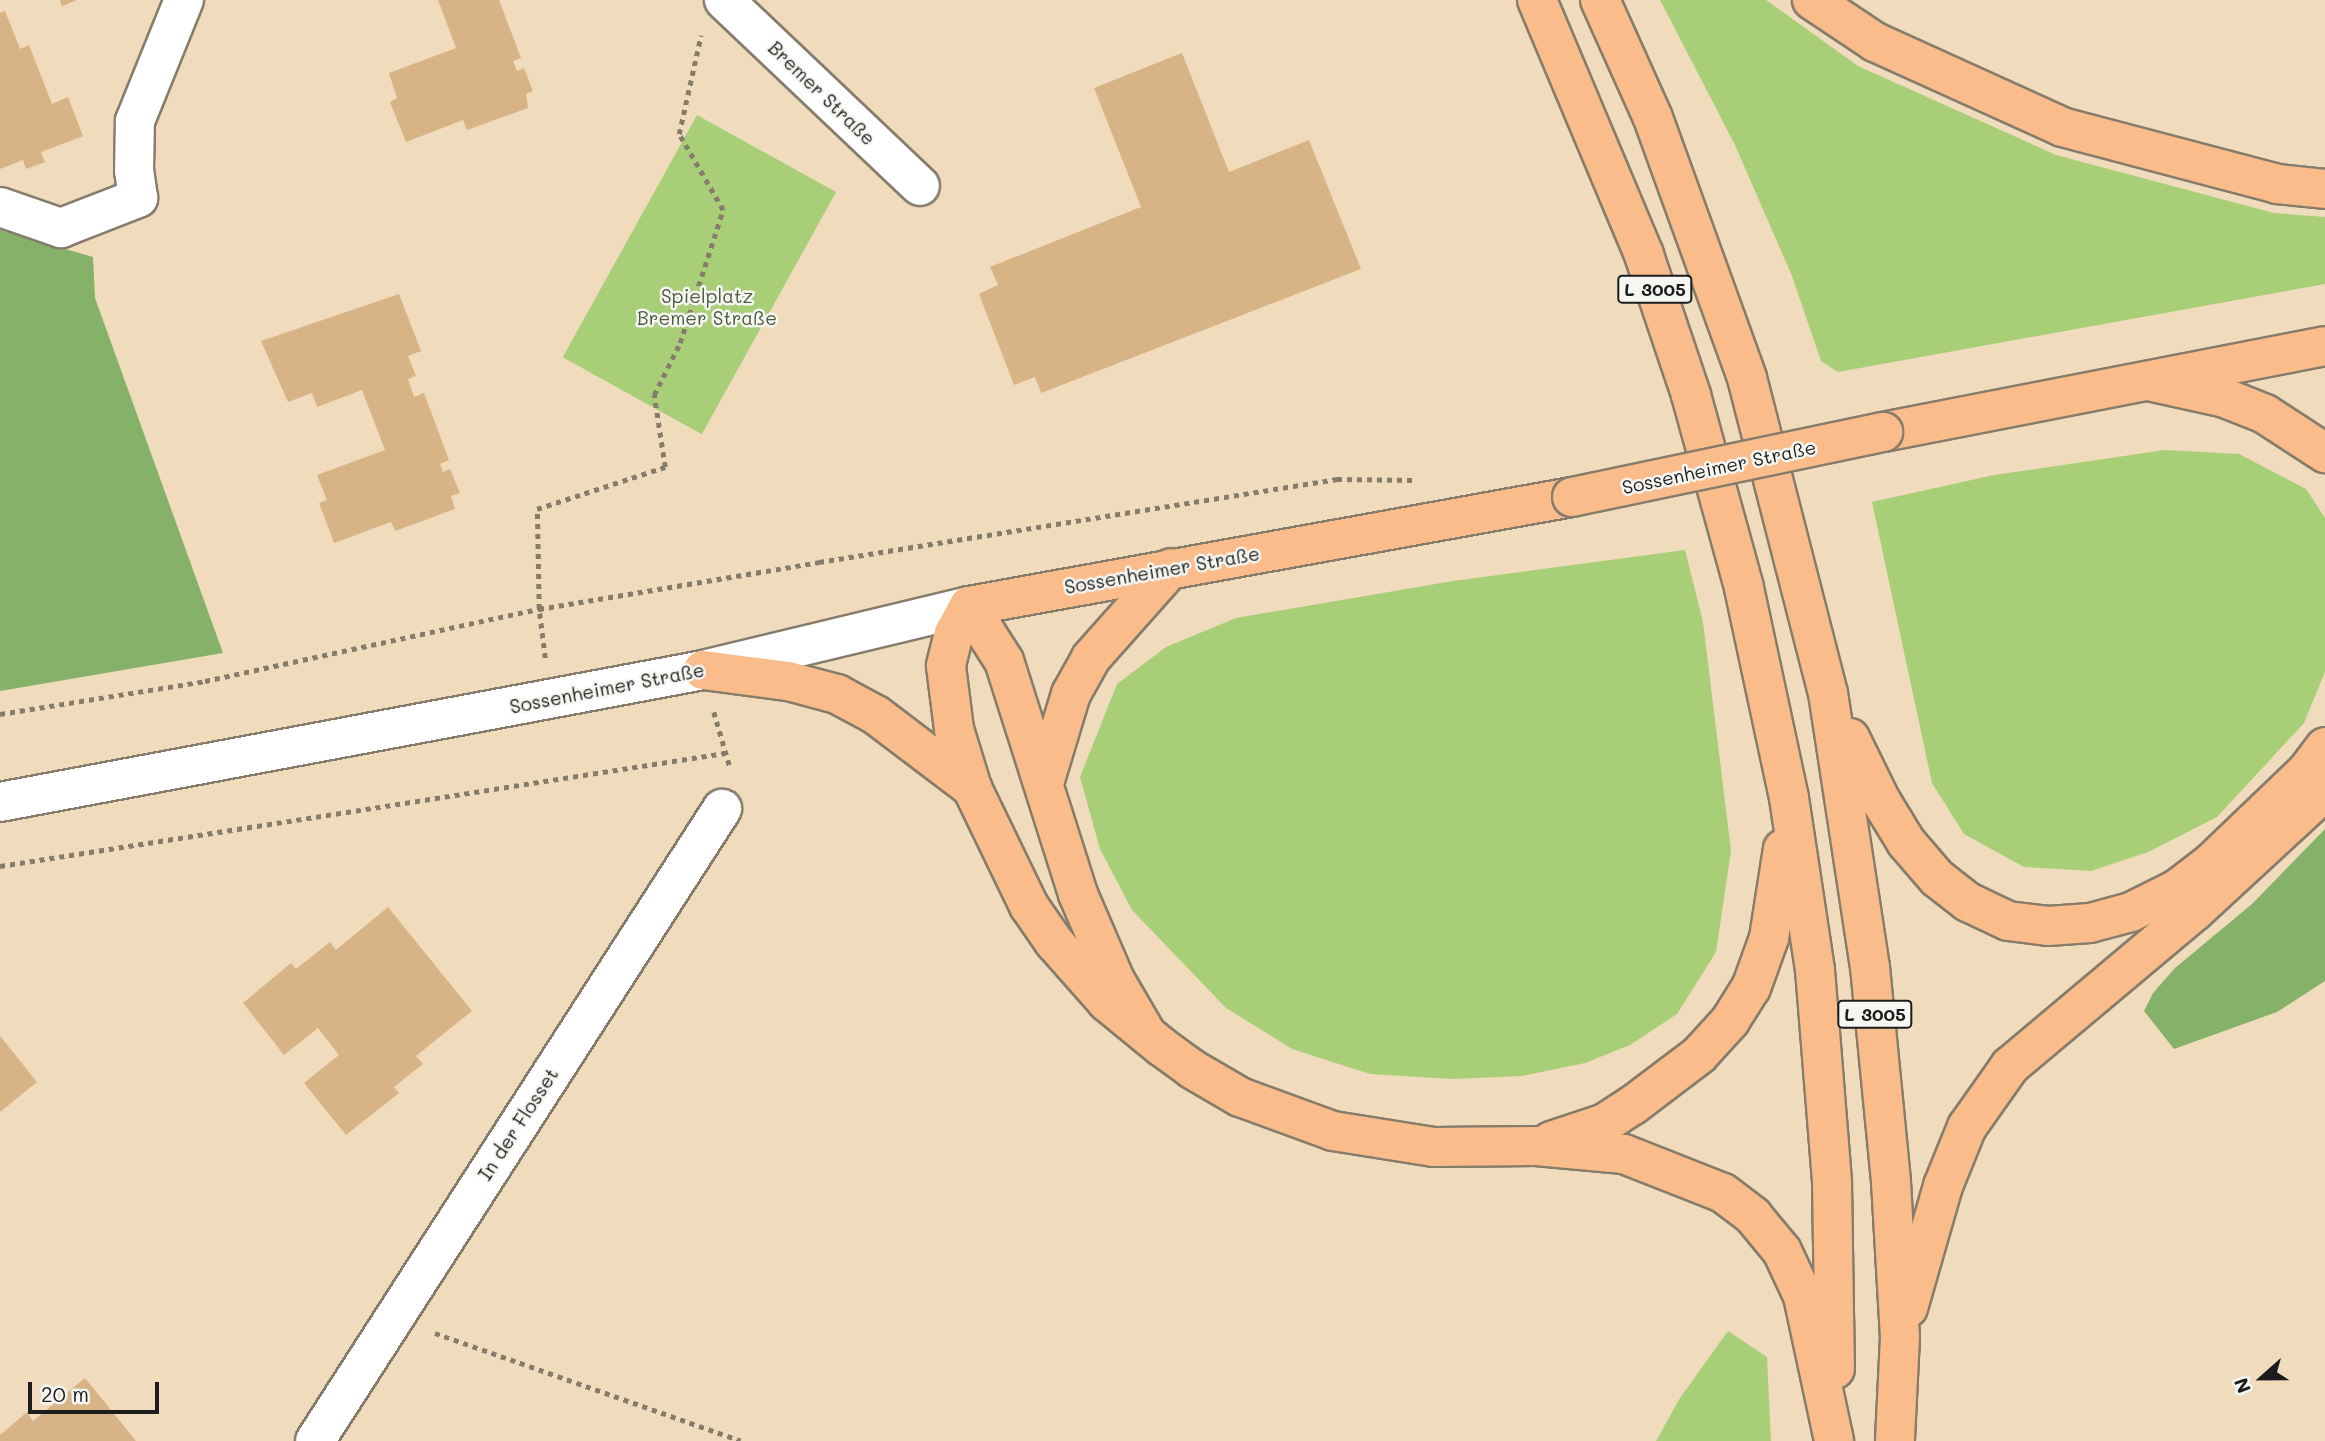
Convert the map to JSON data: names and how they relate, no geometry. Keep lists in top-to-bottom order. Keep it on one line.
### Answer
{"streets":{"main road":["L 3005","Sossenheimer Straße"],"street":["Bremer Straße","In der Flosset"]},"parks":["Spielplatz Bremer Straße"],"scale_bar":"20 m","north":"left"}
